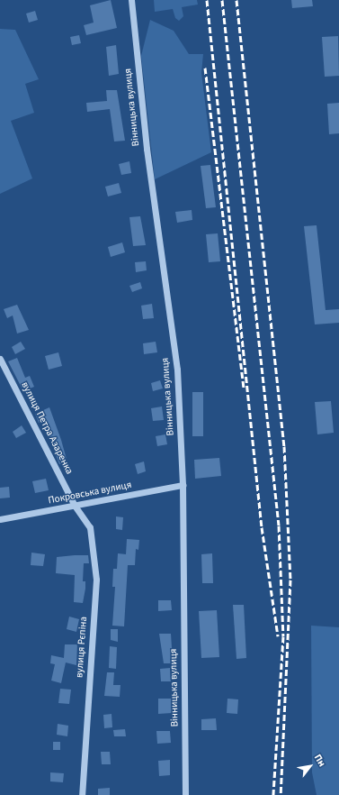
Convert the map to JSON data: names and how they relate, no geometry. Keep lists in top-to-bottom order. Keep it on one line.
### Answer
{"streets":{"street":["Вінницька вулиця","вулиця Петра Азаренка","Покровська вулиця","вулиця Рєпіна"]},"crossings":[["Вінницька вулиця","Покровська вулиця"],["вулиця Петра Азаренка","Покровська вулиця"],["вулиця Петра Азаренка","вулиця Рєпіна"],["Покровська вулиця","вулиця Рєпіна"]],"north":"top right"}
